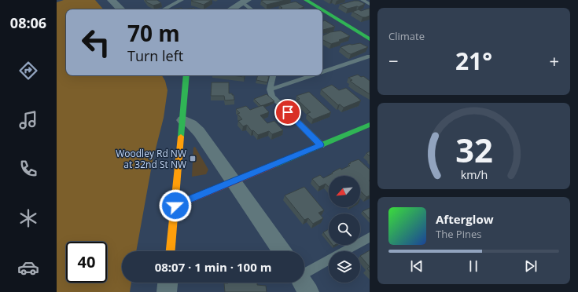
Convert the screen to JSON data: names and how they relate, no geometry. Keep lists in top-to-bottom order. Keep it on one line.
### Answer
{"places":{"transit":["Woodley Rd NW at 32nd St NW"]},"north":"bottom left","page":{"tabs":"08:06","tile":"Climate","turn":["70 m","Turn left"],"heat":["−","21°","+"],"song":["Afterglow","The Pines"],"limit":"40","trip":"08:07 · 1 min · 100 m","gauge":["32","km/h"]}}
